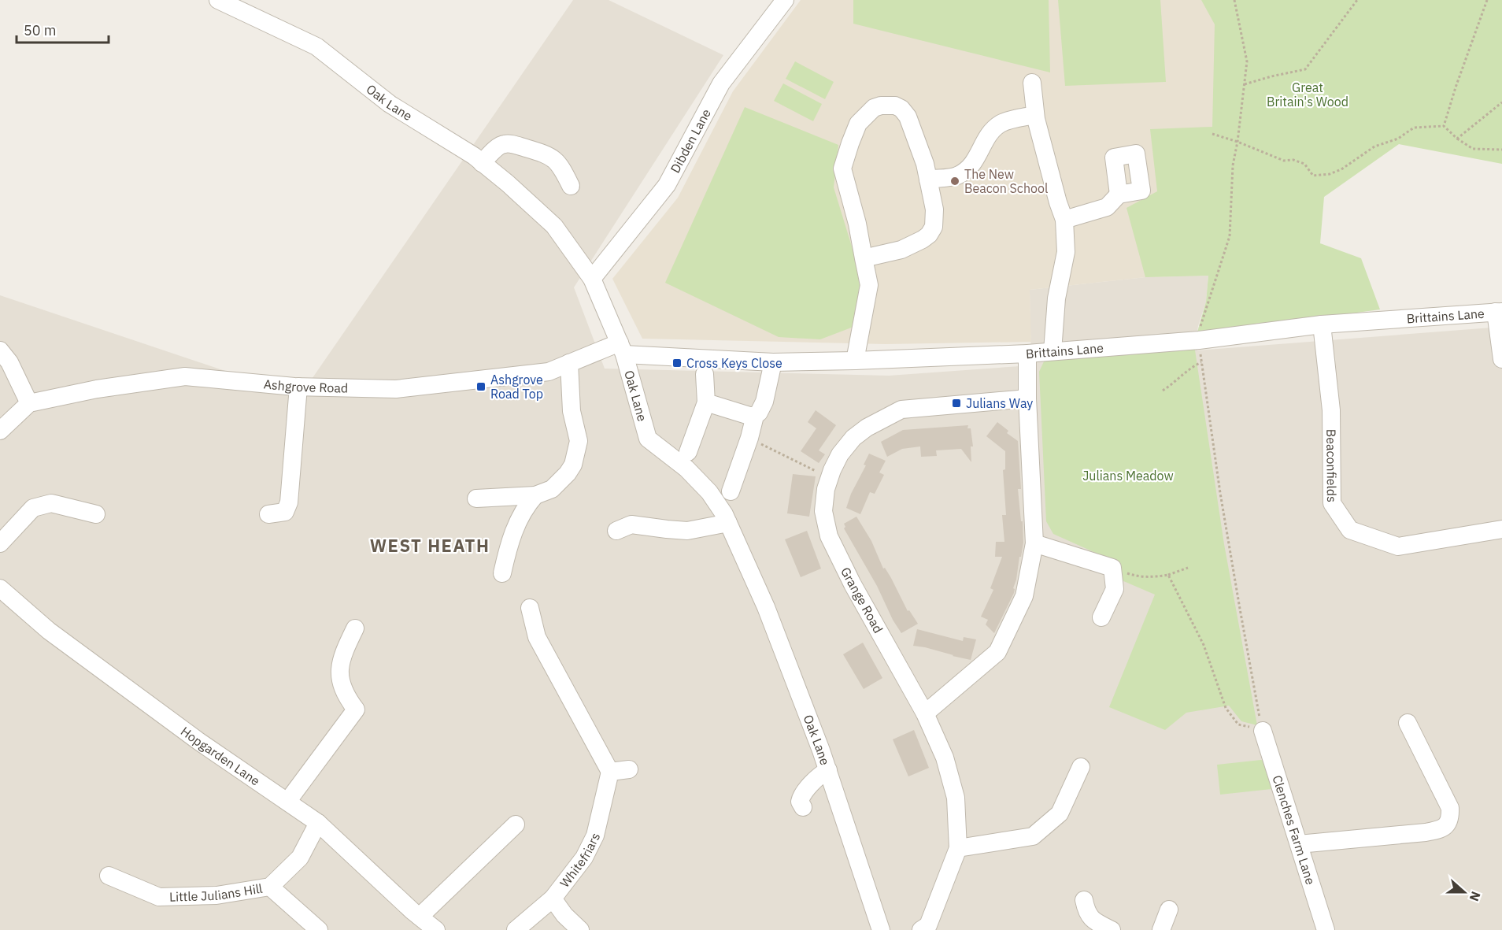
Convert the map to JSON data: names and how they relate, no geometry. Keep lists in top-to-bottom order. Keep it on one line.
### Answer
{"streets":{"street":["Oak Lane","Dibden Lane","Brittains Lane","Ashgrove Road","Beaconfields","Grange Road","Hopgarden Lane","Clenches Farm Lane","Whitefriars","Little Julians Hill"]},"crossings":[["Oak Lane","Dibden Lane"],["Oak Lane","Brittains Lane"],["Oak Lane","Ashgrove Road"],["Brittains Lane","Ashgrove Road"],["Brittains Lane","Beaconfields"],["Hopgarden Lane","Little Julians Hill"]],"districts":["WEST HEATH"],"parks":["Great Britain's Wood","Julians Meadow"],"places":{"other":["The New Beacon School"],"transit":["Cross Keys Close","Ashgrove Road Top","Julians Way"]},"scale_bar":"50 m","north":"right"}
